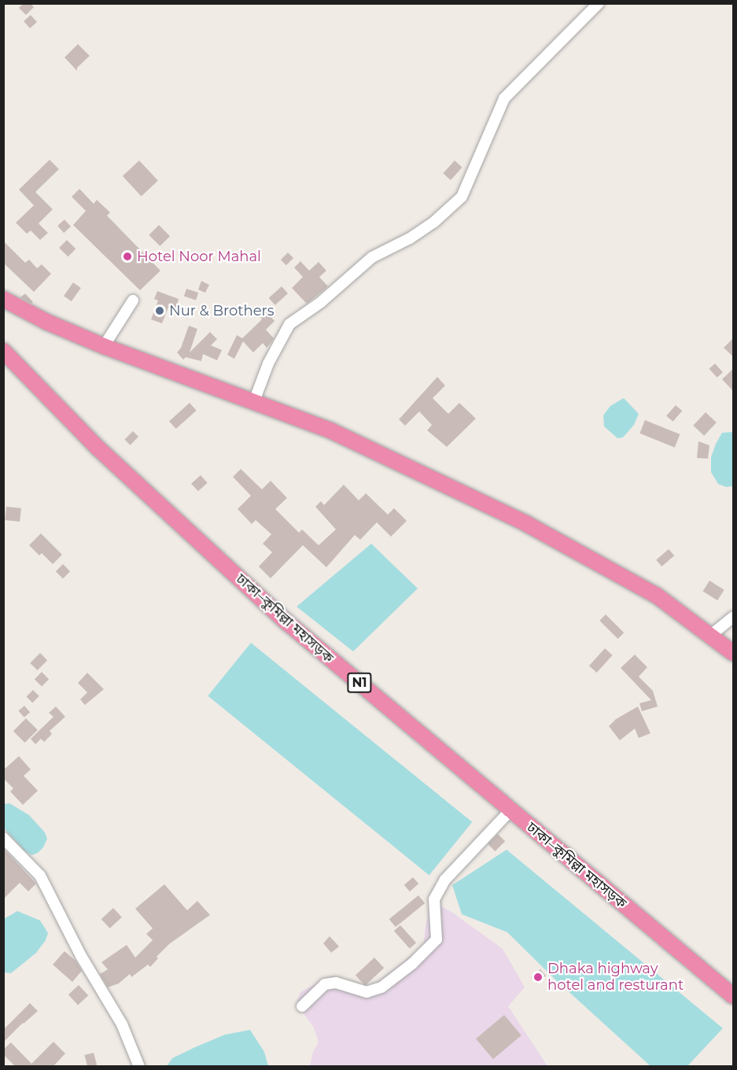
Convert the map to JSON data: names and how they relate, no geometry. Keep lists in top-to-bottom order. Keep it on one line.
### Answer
{"streets":{"highway":["ঢাকা–কুমিল্লা মহাসড়ক","N1"]},"places":["Hotel Noor Mahal","Nur & Brothers","Dhaka highway hotel and resturant"]}
